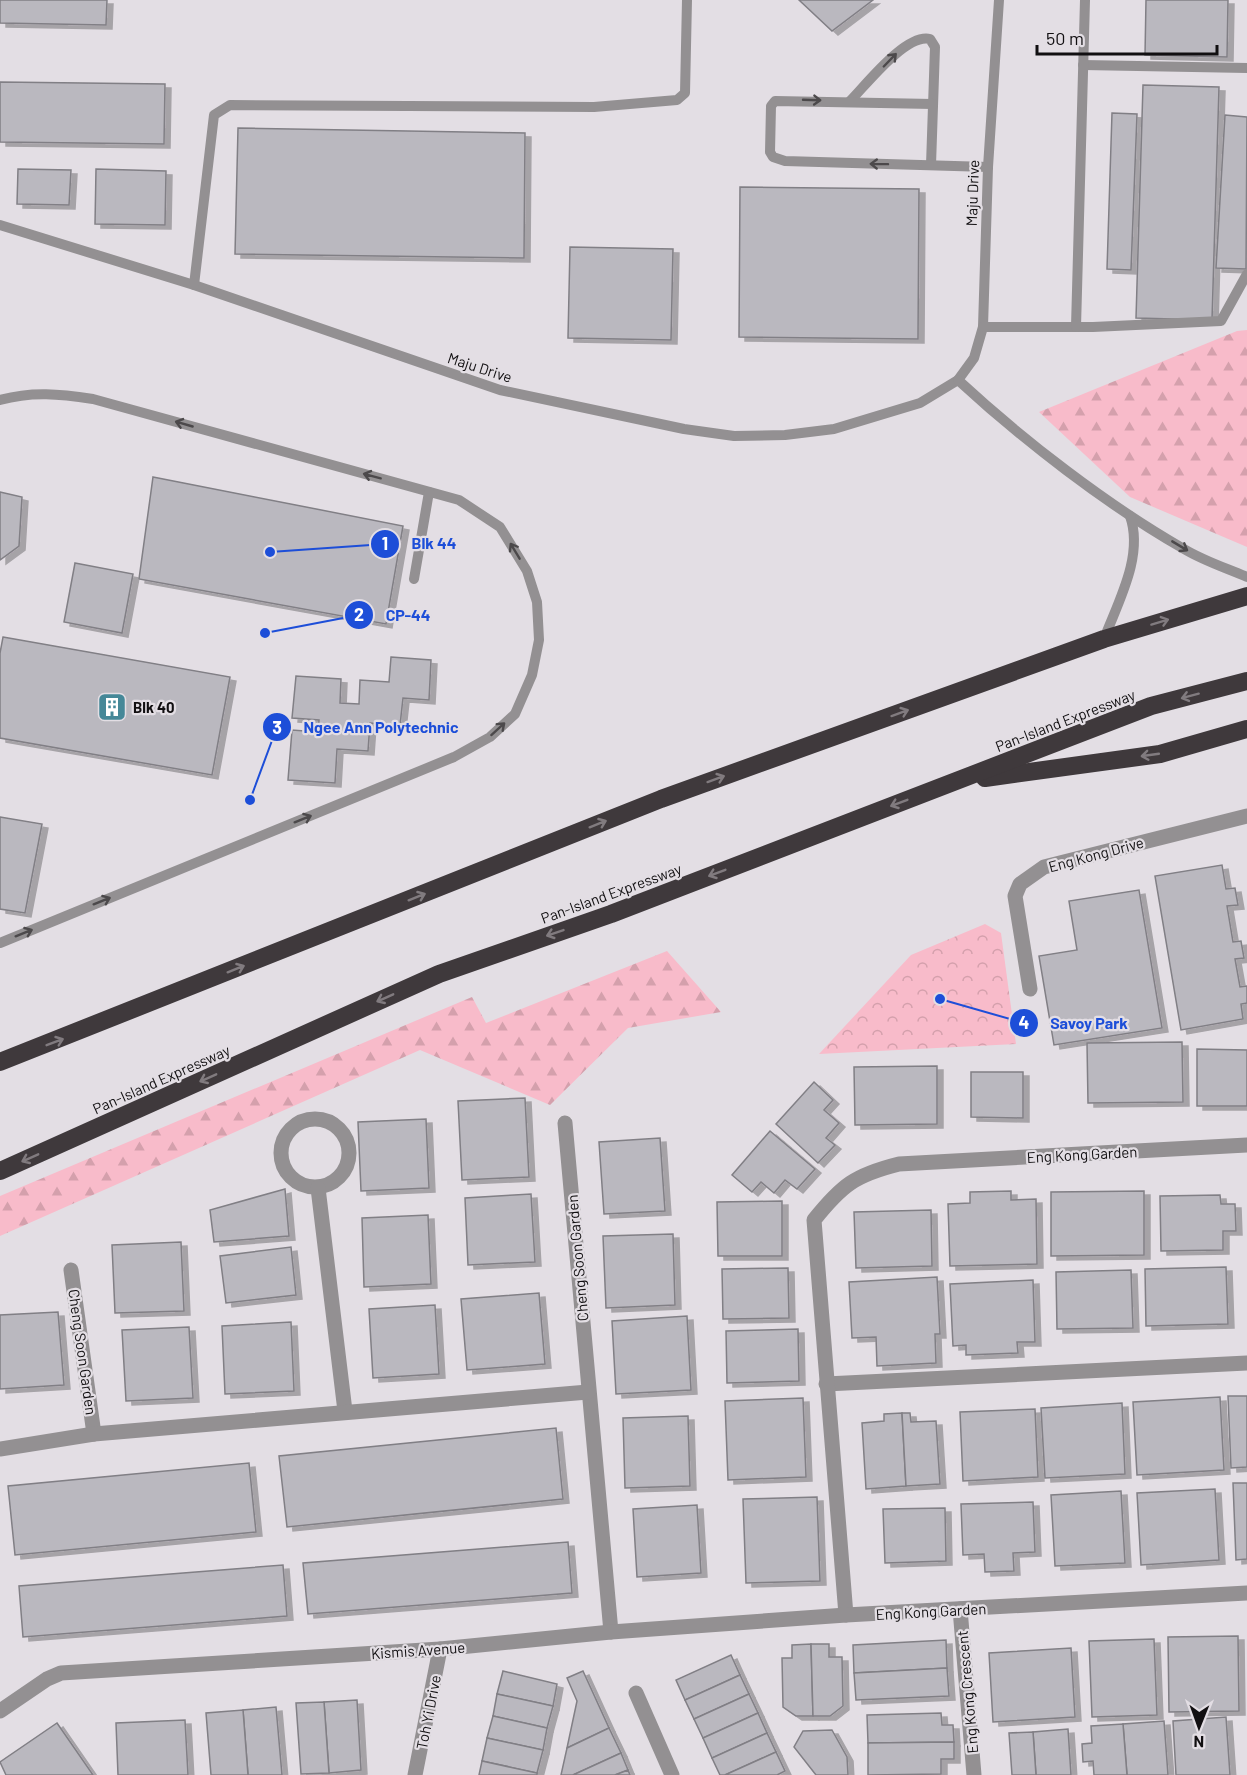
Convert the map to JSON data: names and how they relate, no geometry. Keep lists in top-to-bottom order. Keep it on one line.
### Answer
{"streets":{"highway":["Pan-Island Expressway"],"street":["Eng Kong Drive","Eng Kong Garden","Cheng Soon Garden","Kismis Avenue","Eng Kong Crescent","Toh Yi Drive"],"lane":["Maju Drive"]},"crossings":[["Eng Kong Garden","Kismis Avenue"],["Eng Kong Garden","Eng Kong Crescent"],["Cheng Soon Garden","Kismis Avenue"],["Kismis Avenue","Toh Yi Drive"]],"places":{"other":["Blk 44","CP-44","Ngee Ann Polytechnic","Savoy Park"],"building":["Blk 40"]},"scale_bar":"50 m","north":"bottom"}
